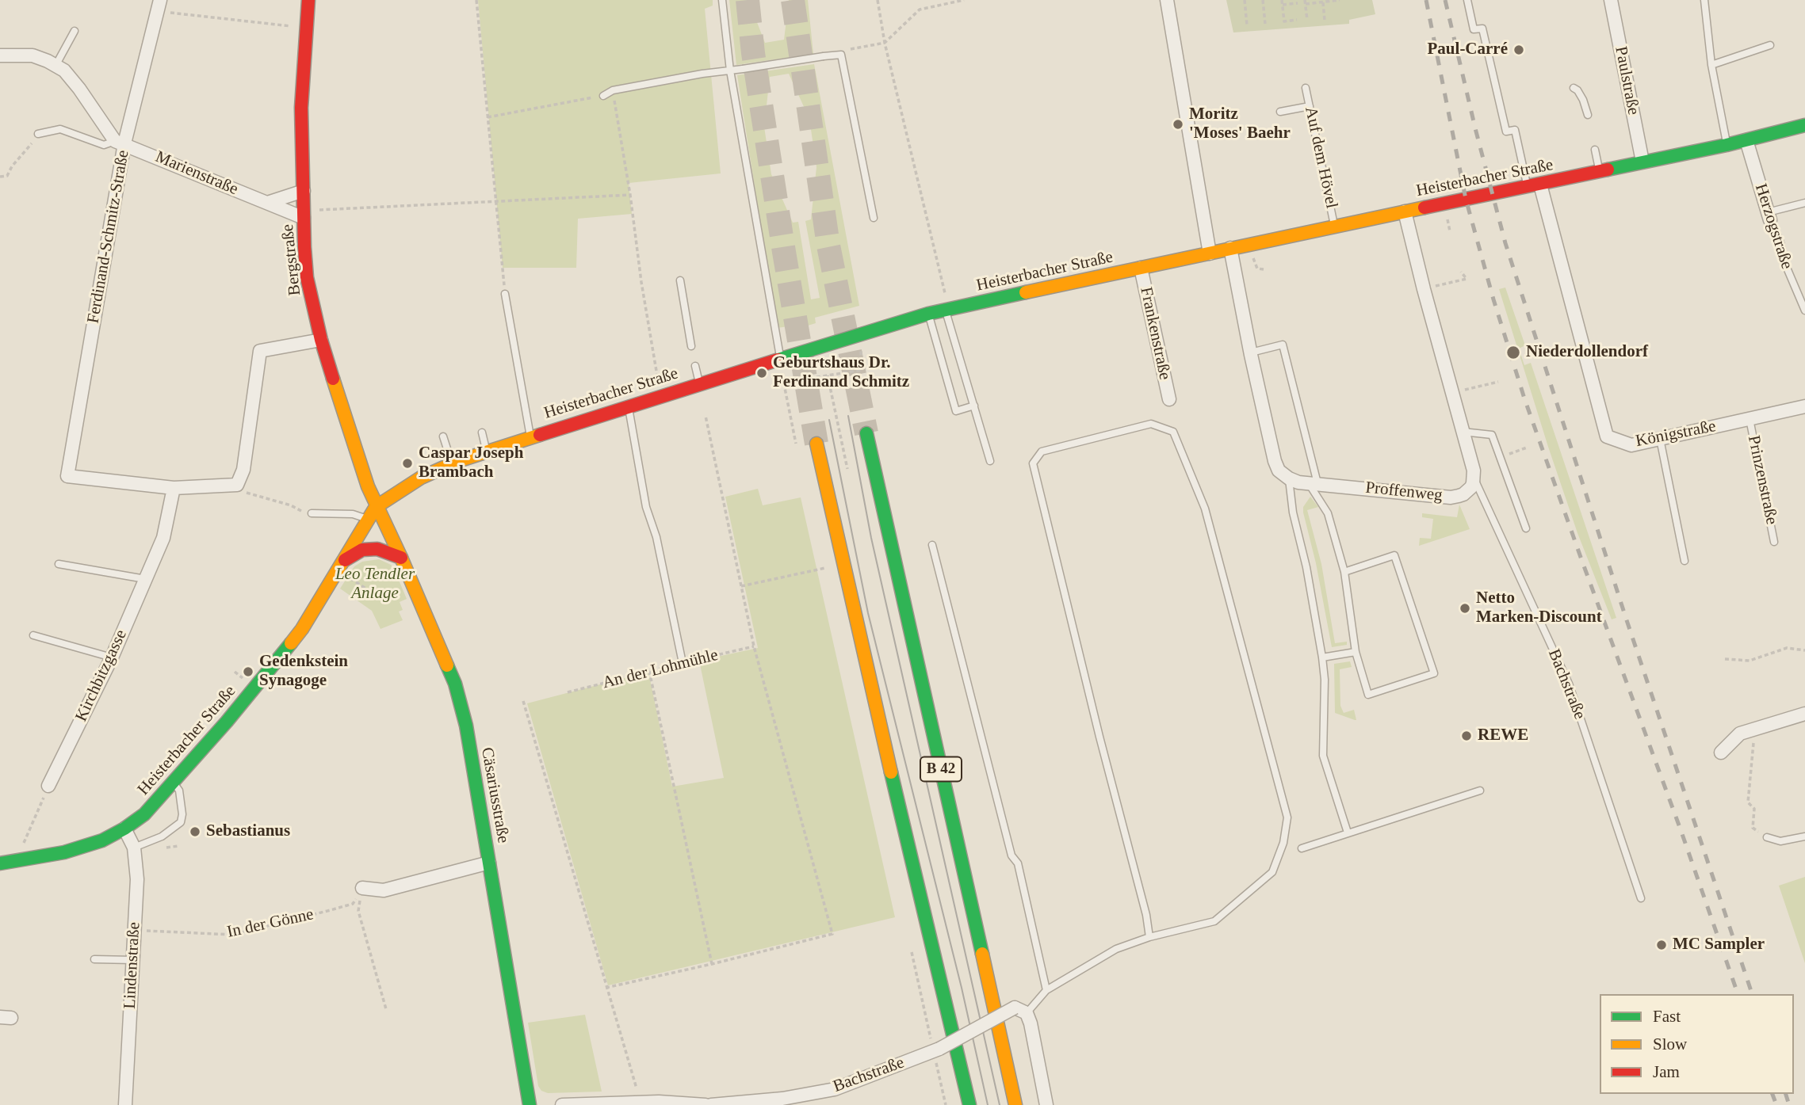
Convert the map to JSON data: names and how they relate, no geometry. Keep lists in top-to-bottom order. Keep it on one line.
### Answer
{"streets":{"main road":["Heisterbacher Straße","Bergstraße","B 42","Cäsariusstraße"],"street":["Paulstraße","Marienstraße","Herzogstraße","Ferdinand-Schmitz-Straße","Frankenstraße","Königstraße","Proffenweg","Kirchbitzgasse","Bachstraße","Lindenstraße"],"lane":["Auf dem Hövel","Prinzenstraße"],"path":["An der Lohmühle","In der Gönne"]},"crossings":[["Paulstraße","Heisterbacher Straße"],["Auf dem Hövel","Heisterbacher Straße"],["Marienstraße","Ferdinand-Schmitz-Straße"],["Marienstraße","Bergstraße"],["Heisterbacher Straße","Herzogstraße"],["Heisterbacher Straße","Bergstraße"],["Heisterbacher Straße","Frankenstraße"],["Heisterbacher Straße","Königstraße"],["Heisterbacher Straße","Cäsariusstraße"],["Heisterbacher Straße","Lindenstraße"],["Ferdinand-Schmitz-Straße","Kirchbitzgasse"],["Bergstraße","Cäsariusstraße"],["Königstraße","Prinzenstraße"],["Proffenweg","Bachstraße"],["In der Gönne","Lindenstraße"]],"parks":["Leo Tendler Anlage"],"places":["Paul-Carré","Moritz 'Moses' Baehr","Niederdollendorf","Geburtshaus Dr. Ferdinand Schmitz","Caspar Joseph Brambach","Netto Marken-Discount","Gedenkstein Synagoge","REWE","Sebastianus","MC Sampler"],"legend":["Fast","Slow","Jam"]}
